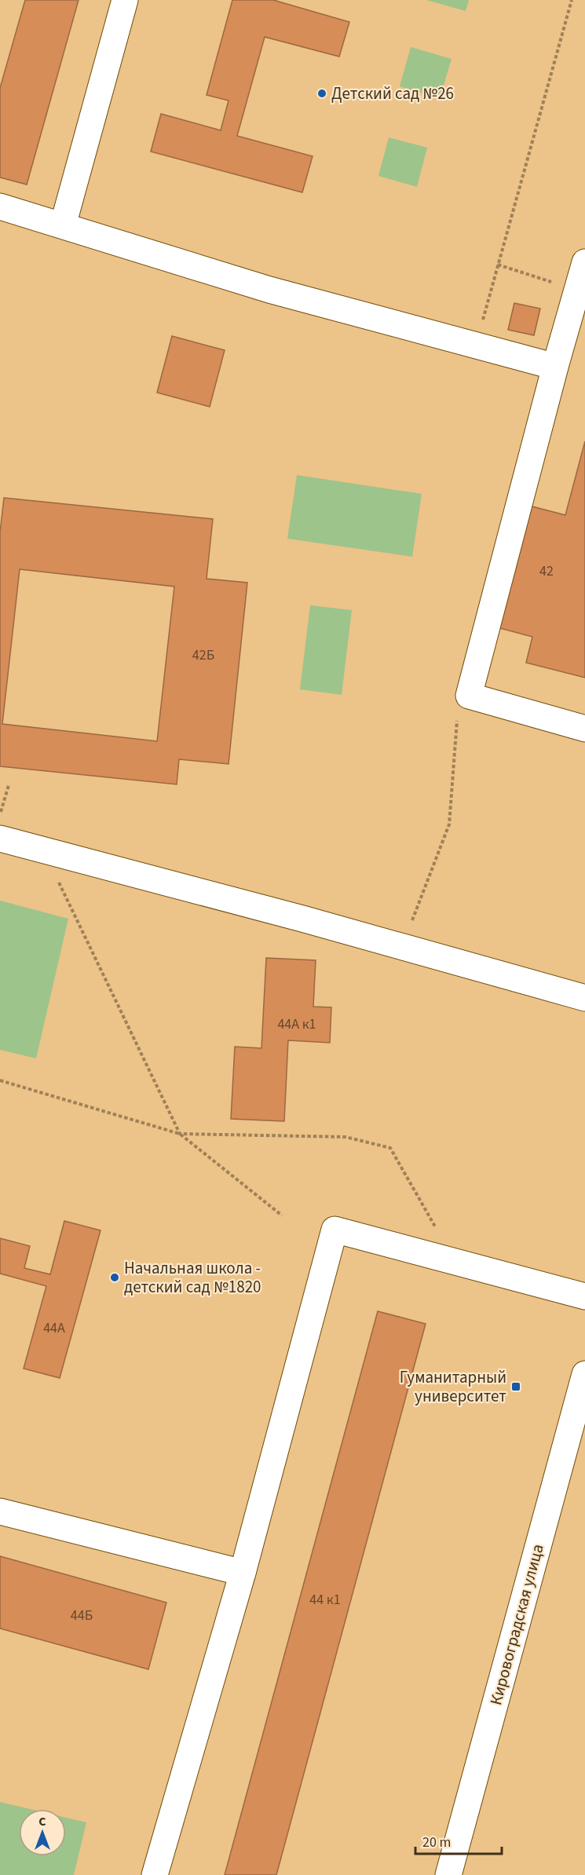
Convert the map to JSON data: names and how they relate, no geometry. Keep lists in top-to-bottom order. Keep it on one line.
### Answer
{"streets":{"street":["Кировоградская улица"]},"places":{"other":["Детский сад №26","Начальная школа - детский сад №1820"],"transit":["Гуманитарный университет"]},"house_numbers":["42","42Б","44А к1","44А","44 к1","44Б"],"scale_bar":"20 m","north":"top"}
